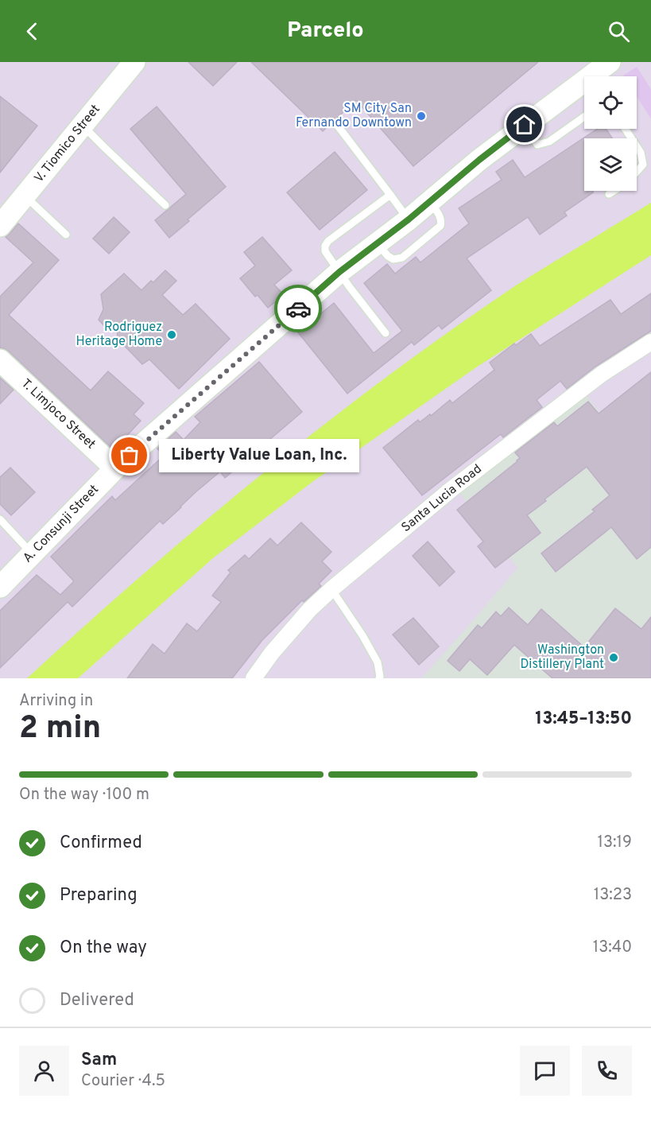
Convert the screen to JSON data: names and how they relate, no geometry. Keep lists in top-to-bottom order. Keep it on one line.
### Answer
{"streets":{"main road":["V. Tiomico Street","T. Limjoco Street","A. Consunji Street"],"street":["Santa Lucia Road"]},"crossings":[["T. Limjoco Street","A. Consunji Street"]],"places":["SM City San Fernando Downtown","Rodriguez Heritage Home","Liberty Value Loan, Inc.","Washington Distillery Plant"],"page":{"header":"Parcelo","bubble":"Liberty Value Loan, Inc.","heading":["2 min","Arriving in","13:45–13:50"],"panel":["Sam","Courier · 4.5"],"bar":"On the way · 100 m","list":[["Confirmed","13:19"],["Preparing","13:23"],["On the way","13:40"],"Delivered"]}}
